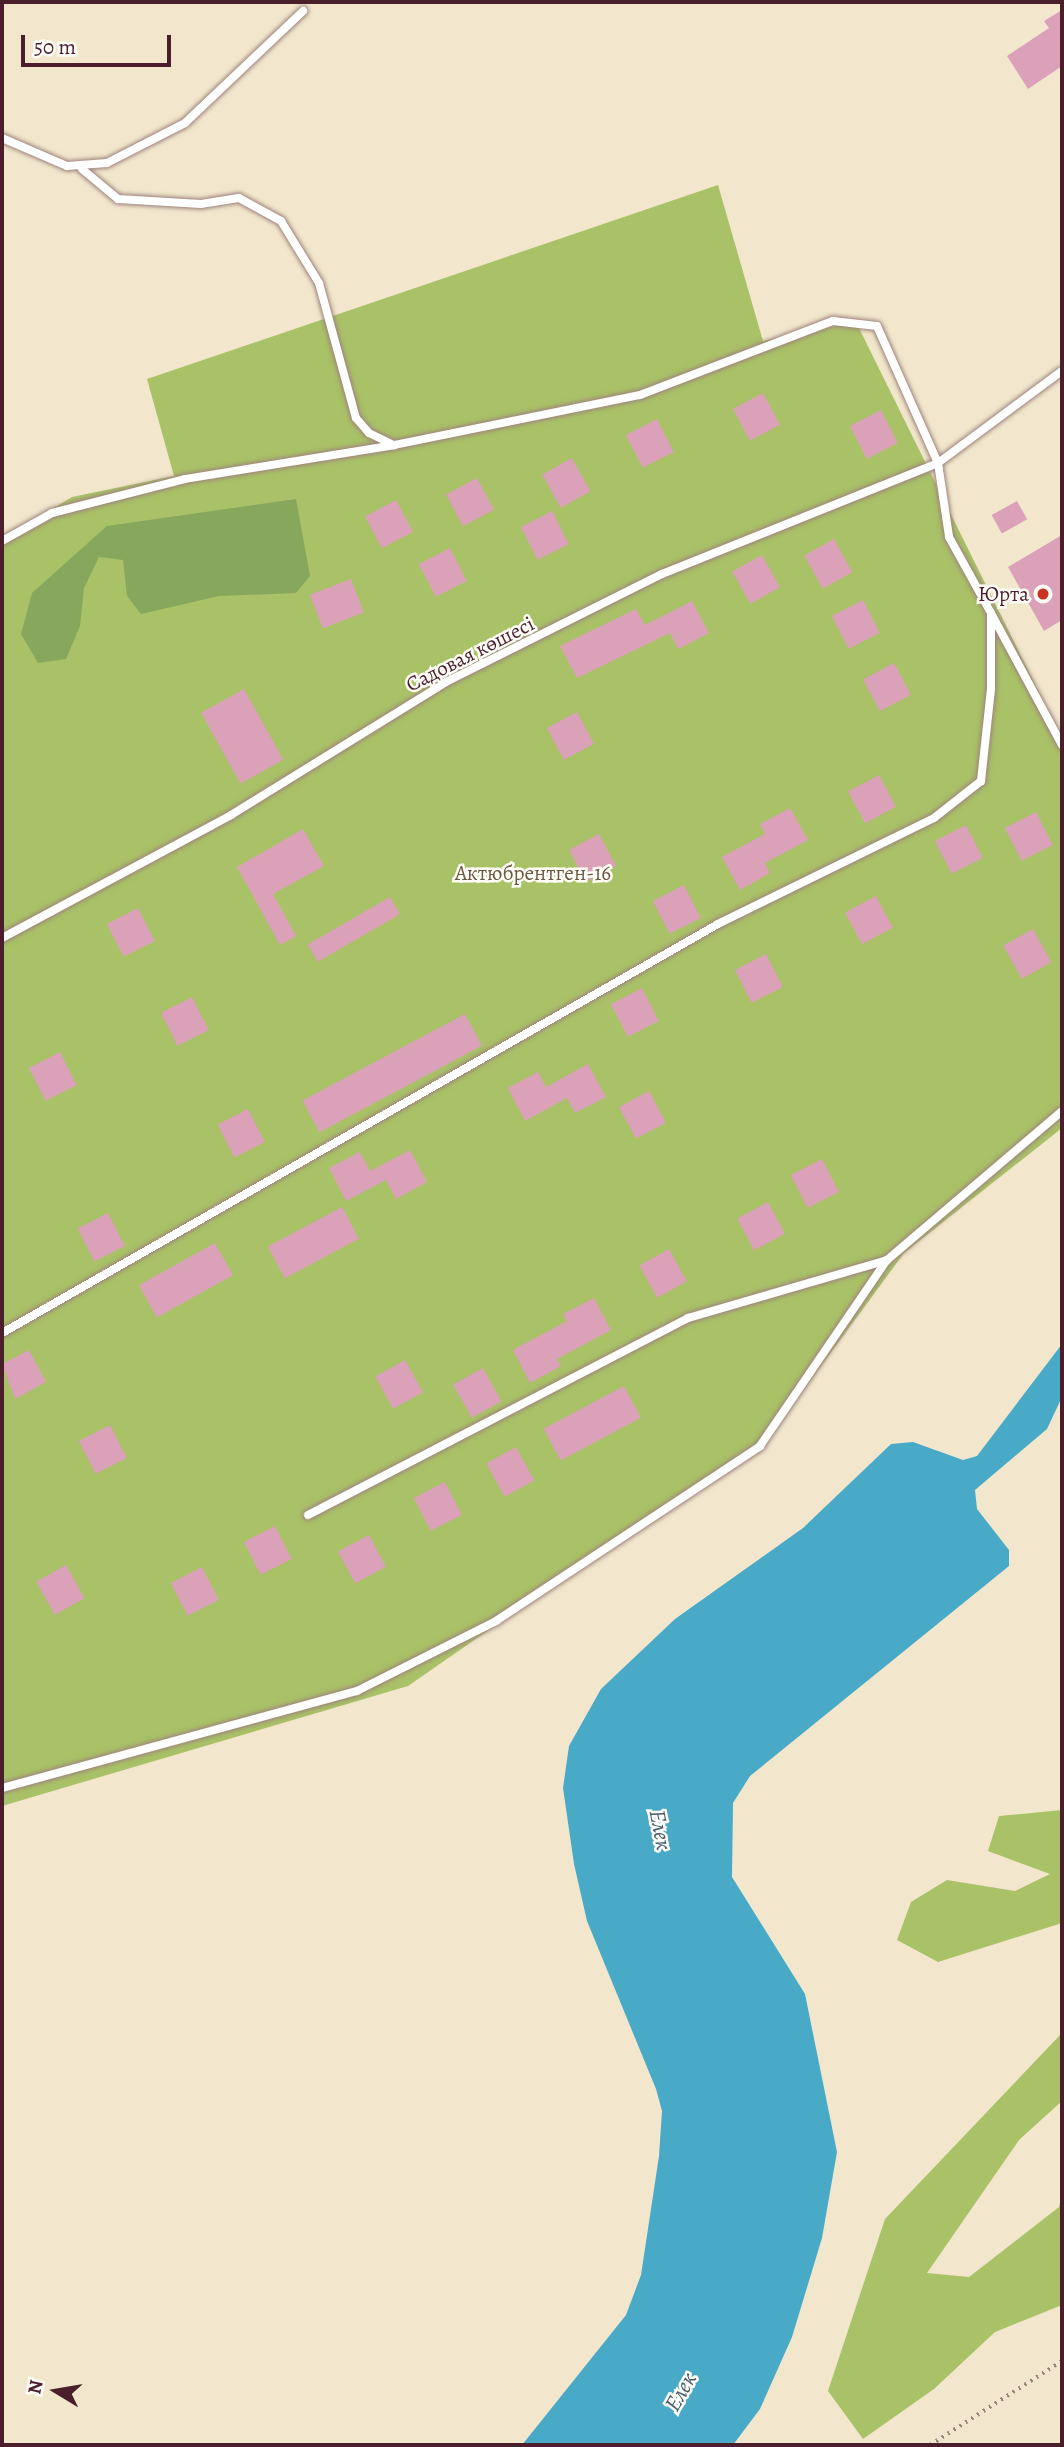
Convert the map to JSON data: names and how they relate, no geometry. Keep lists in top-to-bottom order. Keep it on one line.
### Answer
{"streets":{"lane":["Садовая көшесі"]},"water":["Елек"],"parks":["Актюбрентген-16"],"places":["Юрта"],"scale_bar":"50 m","north":"left"}
